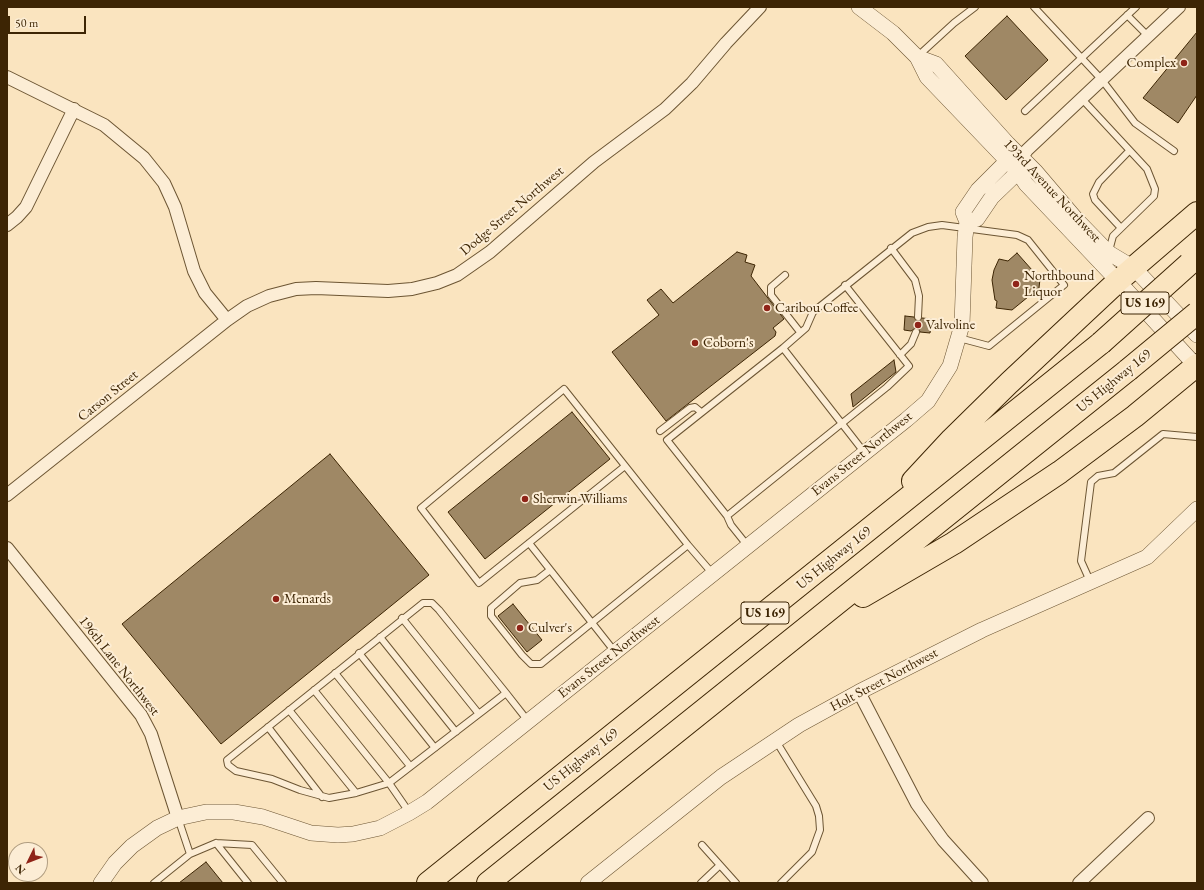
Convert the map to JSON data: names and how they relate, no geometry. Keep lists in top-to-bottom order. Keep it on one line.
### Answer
{"streets":{"highway":["US 169","US Highway 169"],"street":["193rd Avenue Northwest","Dodge Street Northwest","Carson Street","Evans Street Northwest","196th Lane Northwest","Holt Street Northwest"]},"crossings":[["193rd Avenue Northwest","US Highway 169"],["193rd Avenue Northwest","Evans Street Northwest"],["Dodge Street Northwest","Carson Street"],["Evans Street Northwest","196th Lane Northwest"]],"places":["Complex","Northbound Liquor","Caribou Coffee","Valvoline","Coborn's","Sherwin-Williams","Menards","Culver's"],"scale_bar":"50 m","north":"bottom left"}
